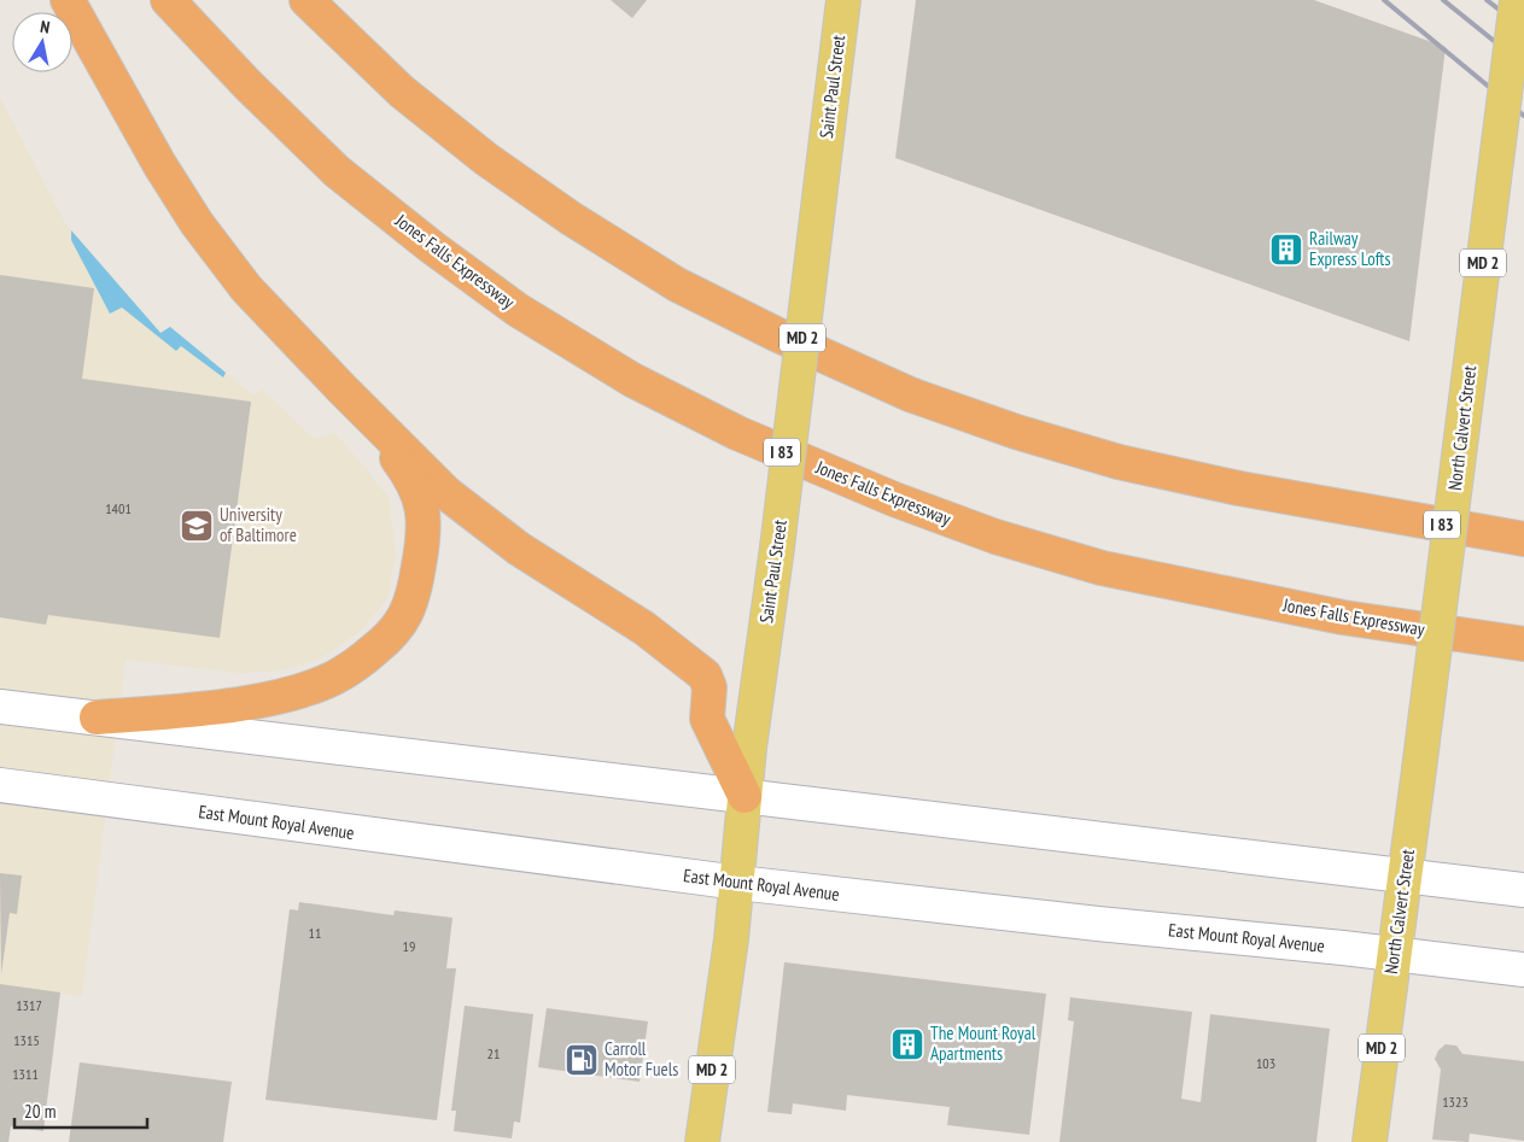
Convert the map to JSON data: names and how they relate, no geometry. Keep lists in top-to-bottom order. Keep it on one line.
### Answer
{"streets":{"highway":["Jones Falls Expressway","I 83"],"main road":["Saint Paul Street","MD 2","North Calvert Street","East Mount Royal Avenue"]},"crossings":[["Saint Paul Street","East Mount Royal Avenue"],["North Calvert Street","East Mount Royal Avenue"]],"places":{"building":["Railway Express Lofts","The Mount Royal Apartments"],"school or university":["University of Baltimore"],"fuel station":["Carroll Motor Fuels"]},"house_numbers":["1401","11","19","1317","1315","21","103","1311","1323"],"scale_bar":"20 m","north":"top"}
